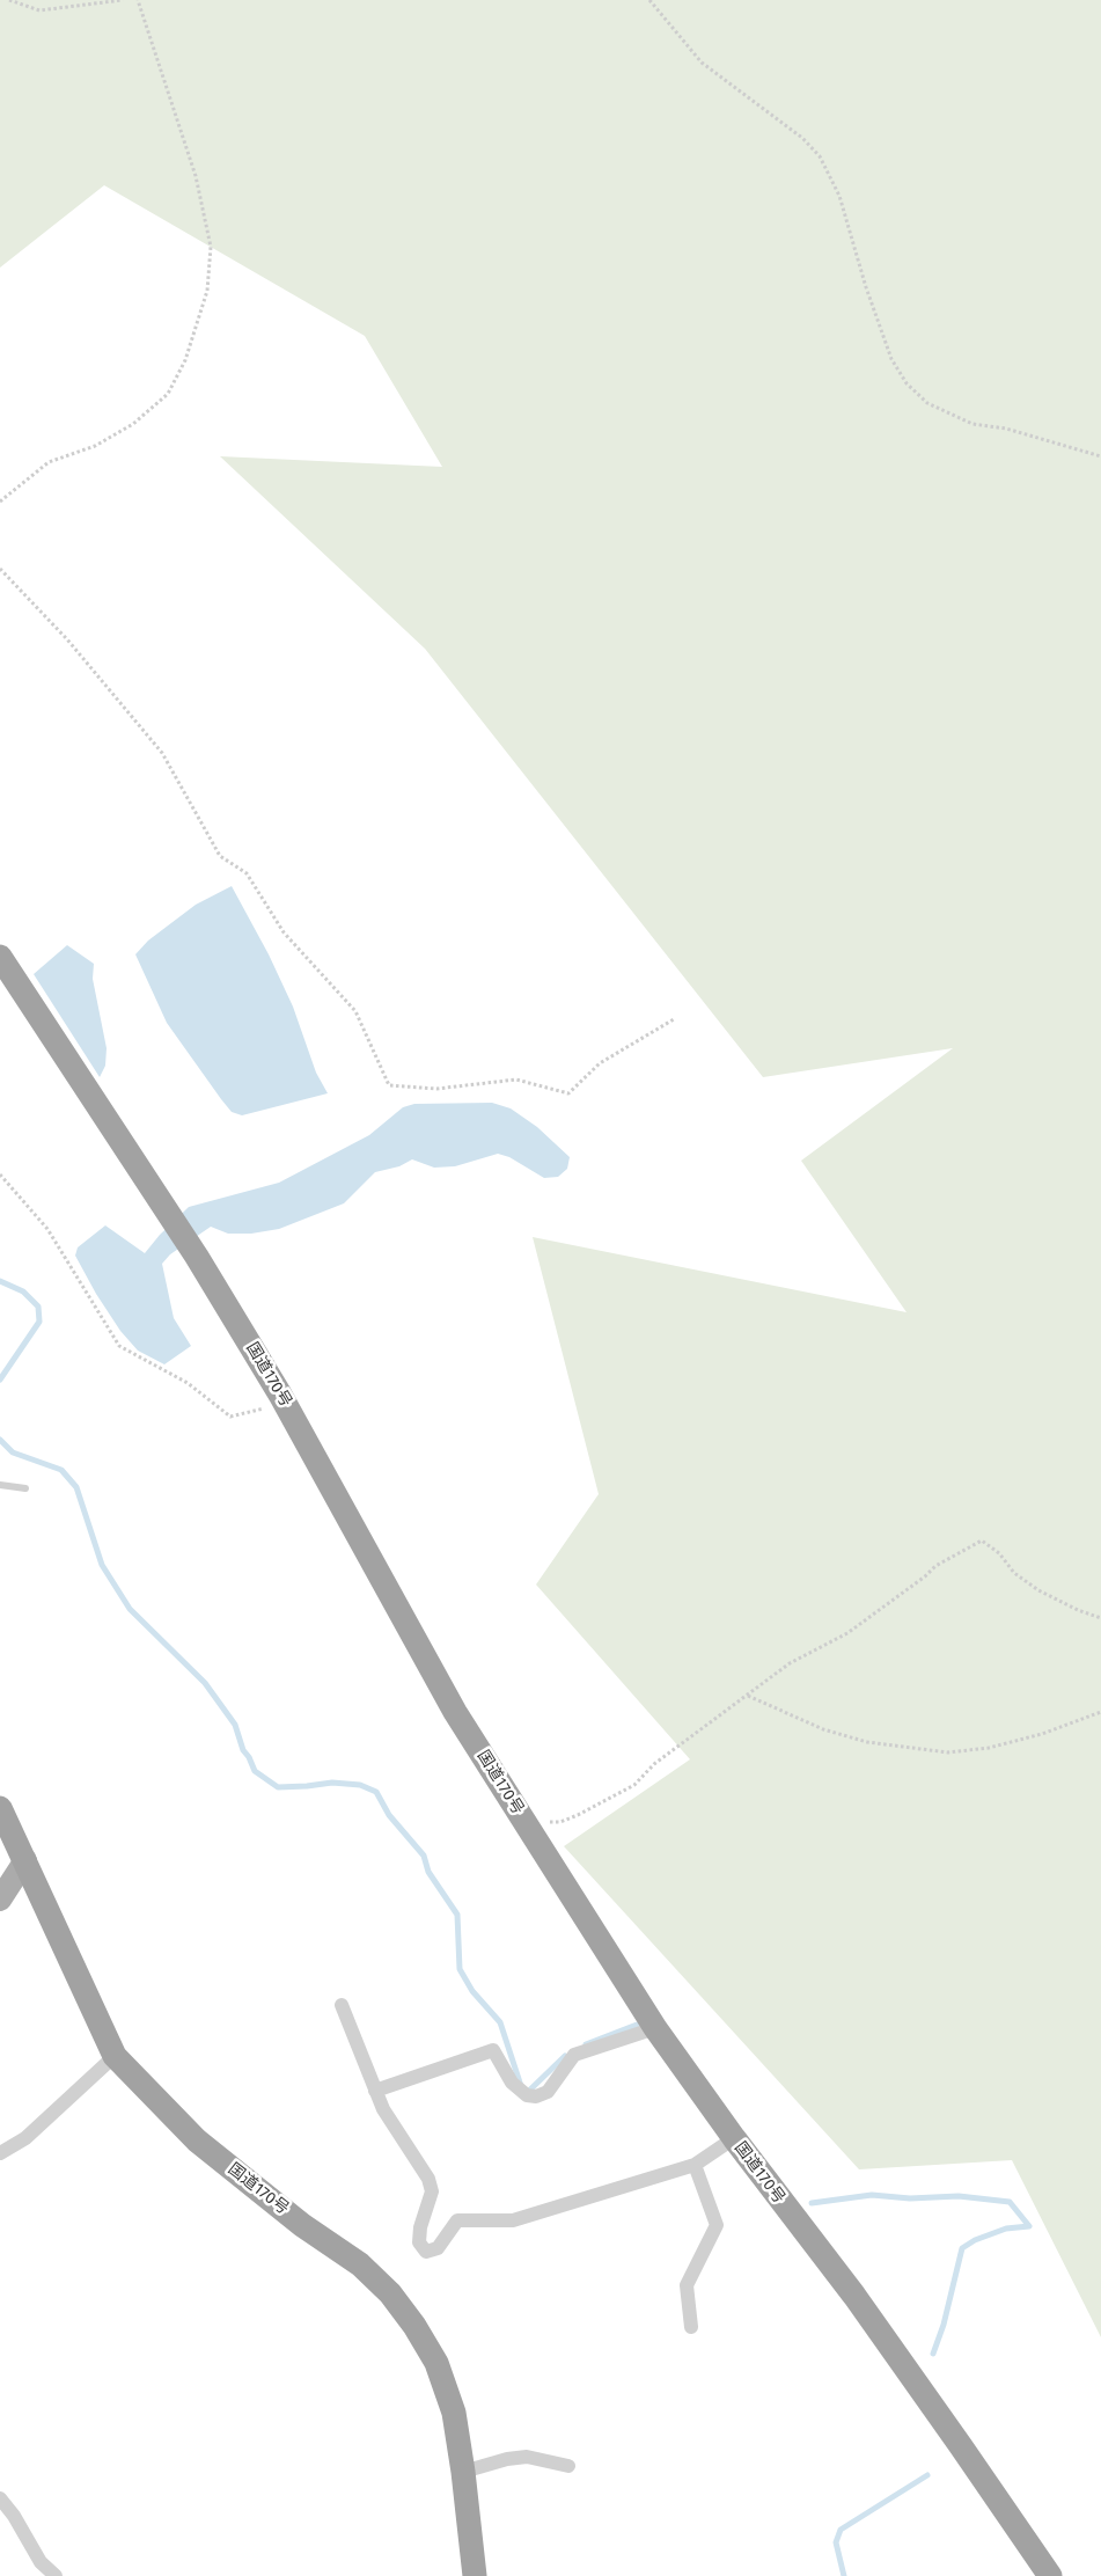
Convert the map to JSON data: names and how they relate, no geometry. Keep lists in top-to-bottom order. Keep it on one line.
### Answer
{"streets":{"highway":["国道170号"]}}
